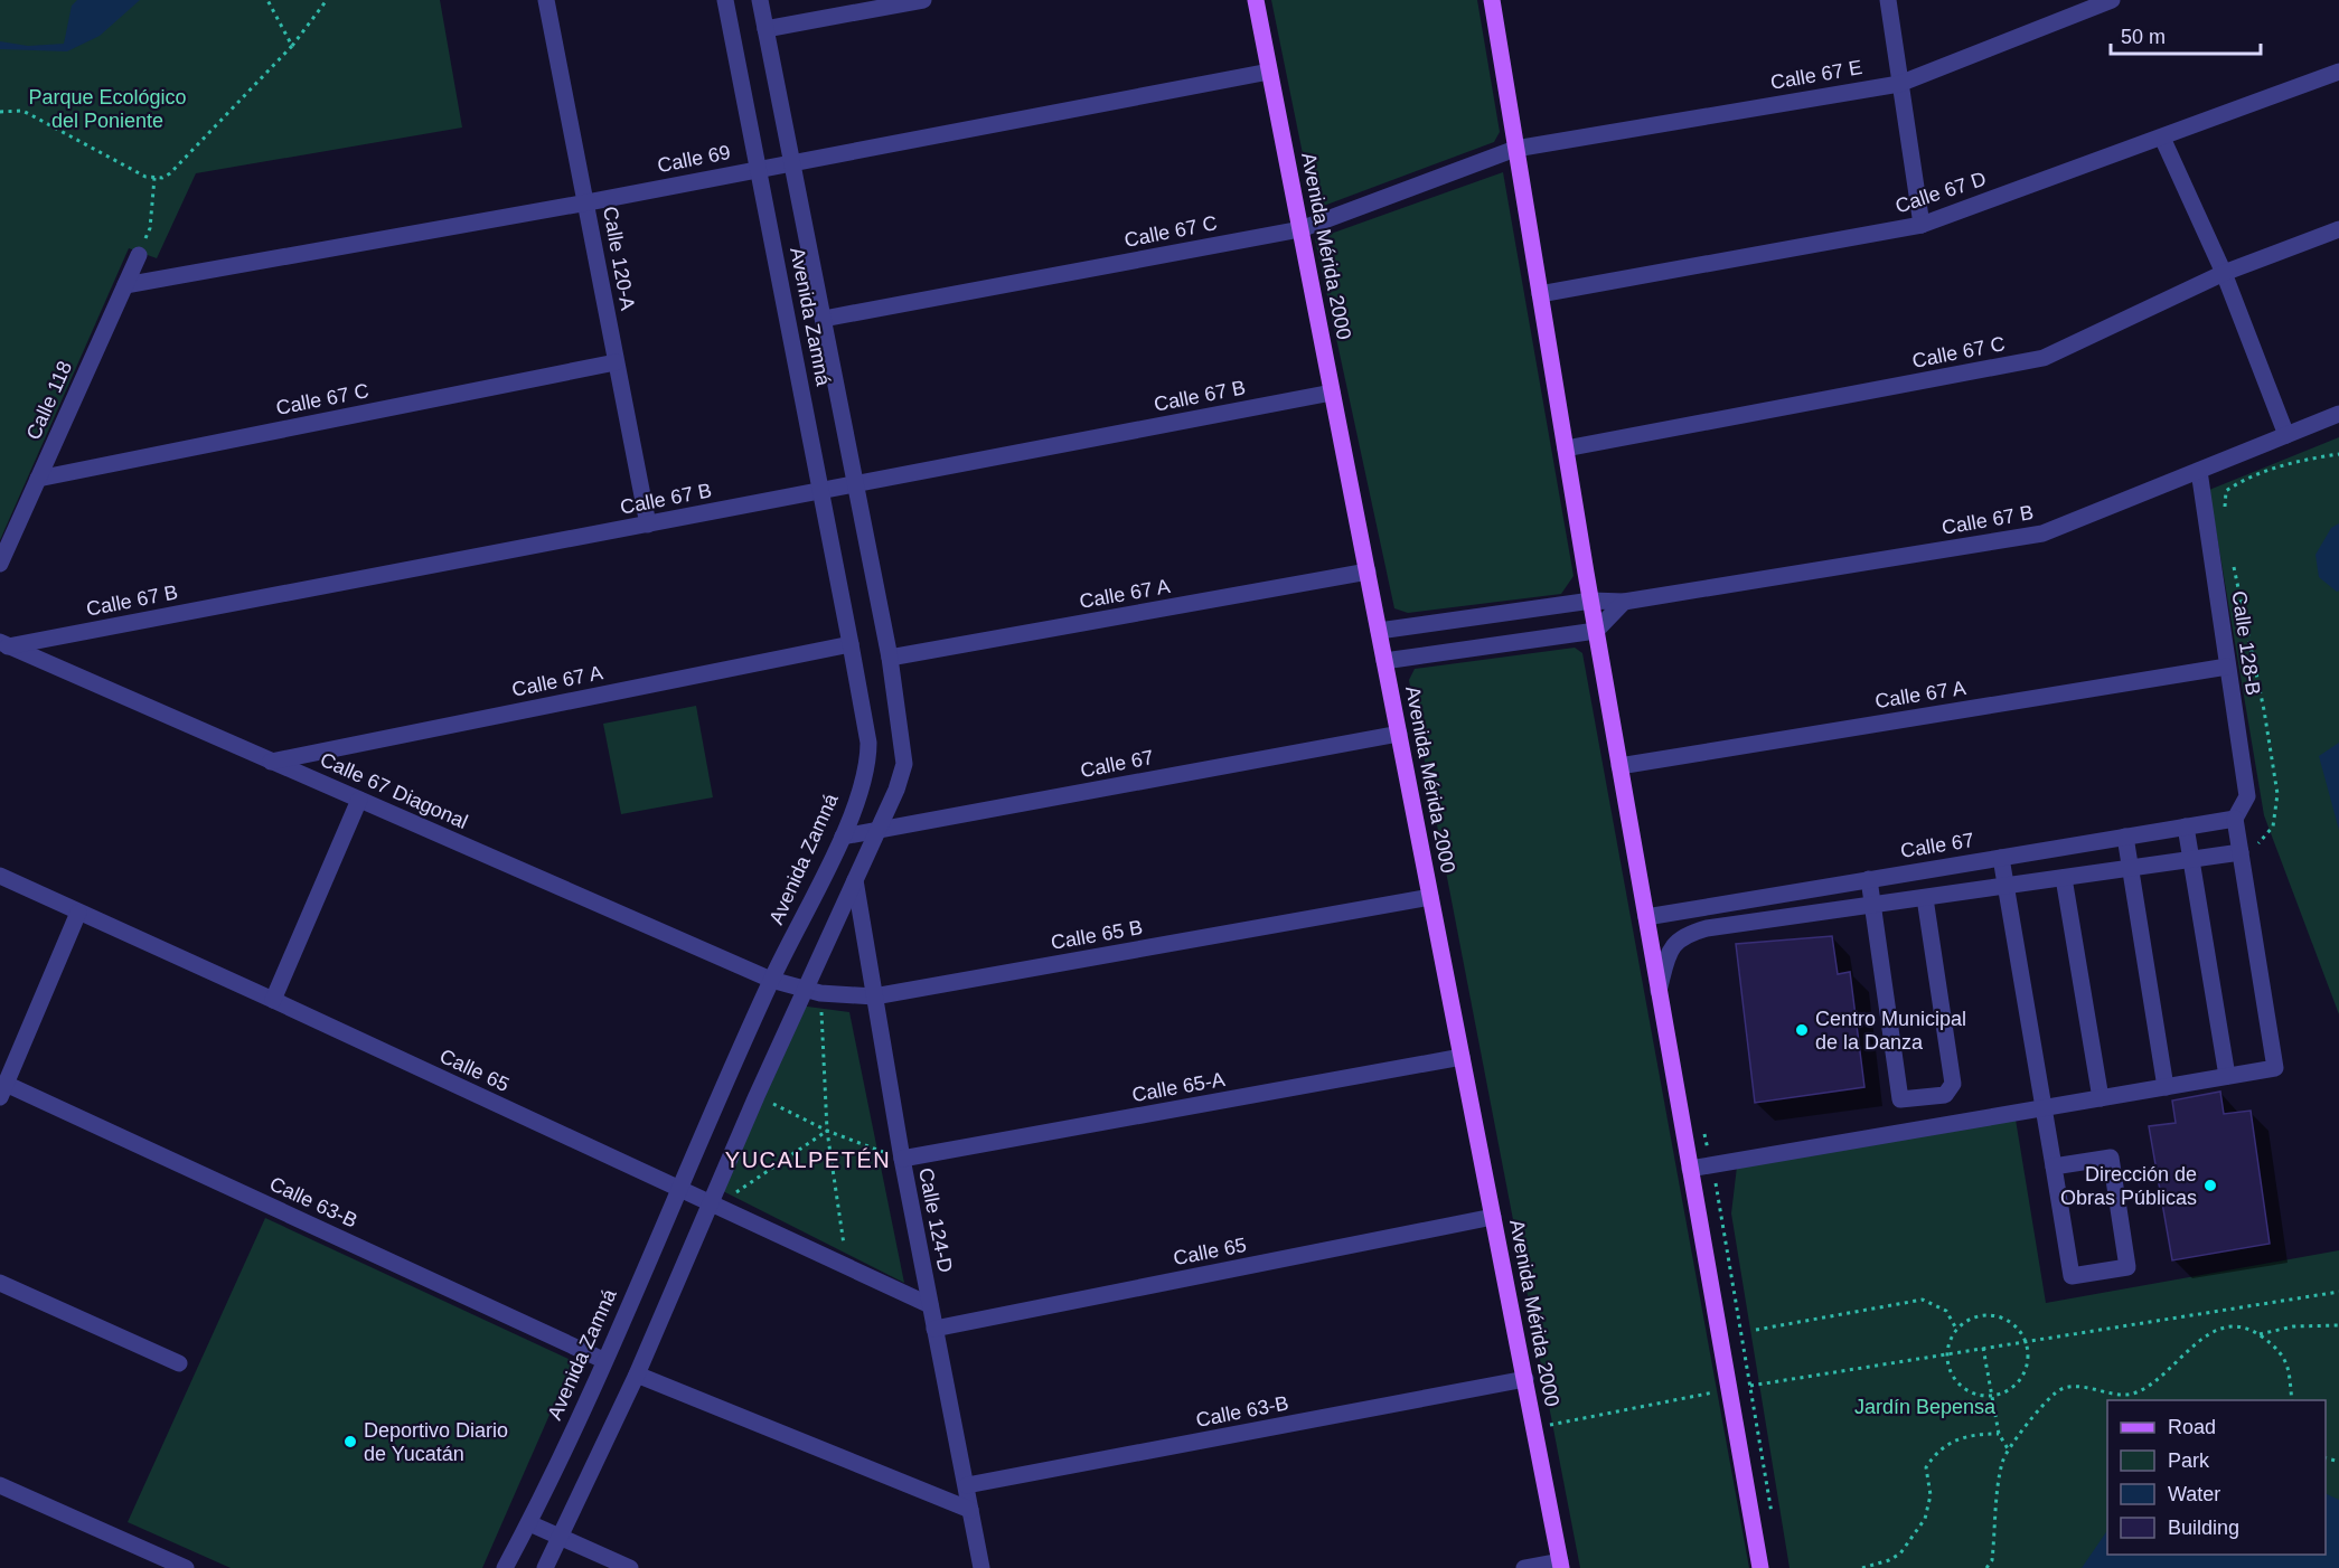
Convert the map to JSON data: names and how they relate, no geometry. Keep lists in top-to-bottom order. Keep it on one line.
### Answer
{"streets":{"main road":["Avenida Mérida 2000"],"street":["Calle 67 E","Calle 69","Calle 67 D","Calle 67 C","Calle 120-A","Avenida Zamná","Calle 67 B","Calle 118","Calle 67 A","Calle 128-B","Calle 67","Calle 67 Diagonal","Calle 65 B","Calle 65","Calle 65-A","Calle 63-B","Calle 124-D"]},"crossings":[["Calle 67 E","Calle 67 C"],["Calle 69","Avenida Mérida 2000"],["Calle 69","Calle 120-A"],["Calle 69","Avenida Zamná"],["Calle 69","Calle 118"],["Calle 67 C","Avenida Mérida 2000"],["Calle 67 C","Calle 120-A"],["Calle 67 C","Avenida Zamná"],["Calle 67 C","Calle 118"],["Avenida Mérida 2000","Calle 67 B"],["Avenida Mérida 2000","Calle 67 A"],["Avenida Mérida 2000","Calle 67"],["Avenida Mérida 2000","Calle 65 B"],["Avenida Mérida 2000","Calle 65"],["Avenida Mérida 2000","Calle 65-A"],["Avenida Mérida 2000","Calle 63-B"],["Calle 120-A","Calle 67 B"],["Avenida Zamná","Calle 67 B"],["Avenida Zamná","Calle 67 A"],["Avenida Zamná","Calle 67"],["Avenida Zamná","Calle 67 Diagonal"],["Avenida Zamná","Calle 65 B"],["Avenida Zamná","Calle 65"],["Avenida Zamná","Calle 63-B"],["Avenida Zamná","Calle 124-D"],["Calle 67 B","Calle 128-B"],["Calle 67 B","Calle 67 Diagonal"],["Calle 67 A","Calle 128-B"],["Calle 67 A","Calle 67 Diagonal"],["Calle 128-B","Calle 67"],["Calle 67 Diagonal","Calle 65 B"],["Calle 65 B","Calle 124-D"],["Calle 65","Calle 124-D"],["Calle 65-A","Calle 124-D"],["Calle 63-B","Calle 124-D"]],"districts":["YUCALPETÉN"],"parks":["Parque Ecológico del Poniente","Jardín Bepensa"],"places":["Centro Municipal de la Danza","Dirección de Obras Públicas","Deportivo Diario de Yucatán"],"legend":["Road","Park","Water","Building"],"scale_bar":"50 m"}
